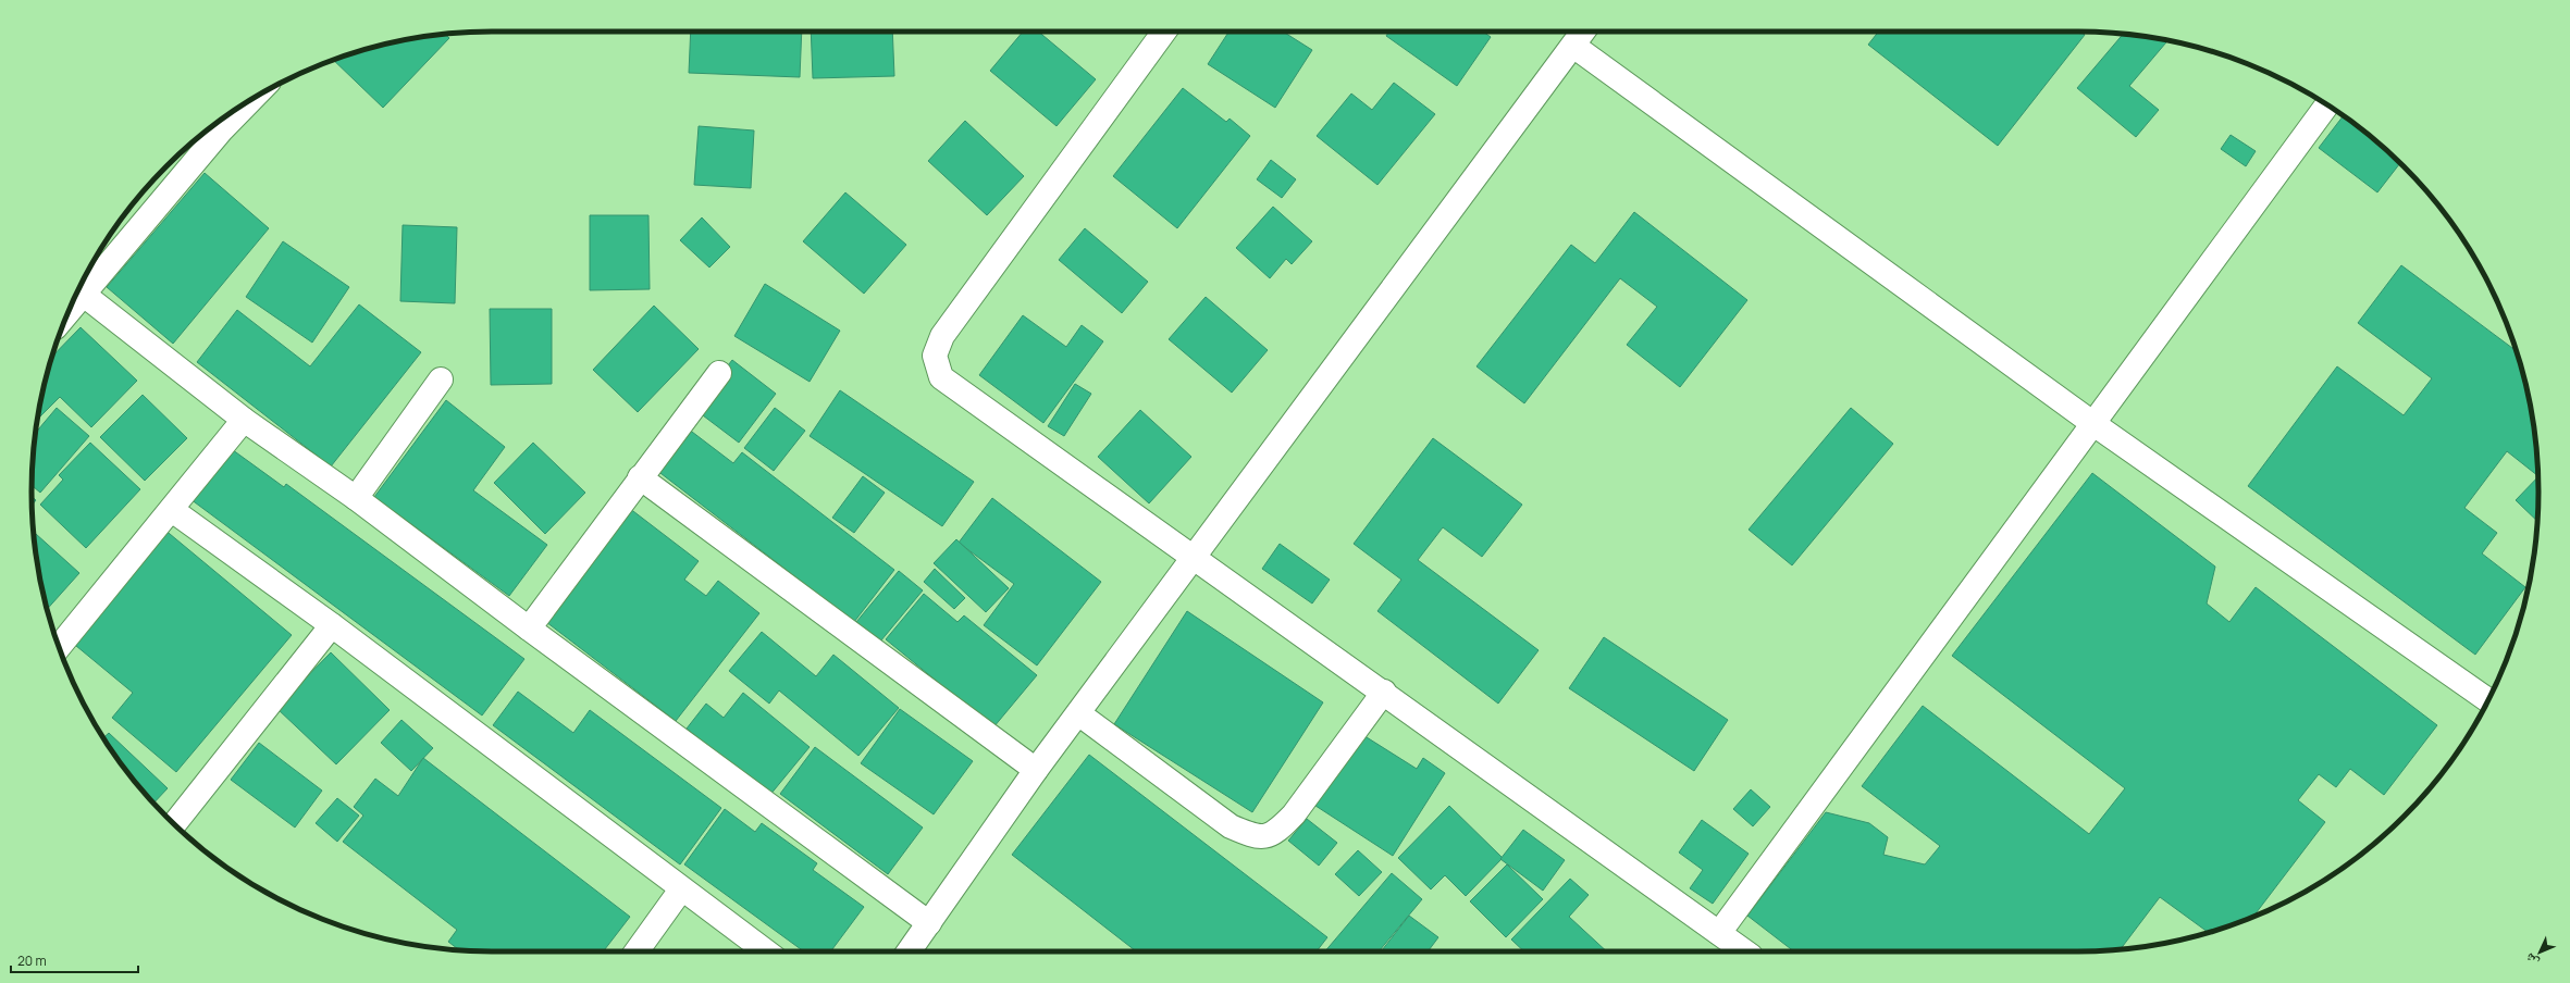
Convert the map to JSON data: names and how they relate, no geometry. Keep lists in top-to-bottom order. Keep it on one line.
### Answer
{"scale_bar":"20 m","north":"bottom left"}
